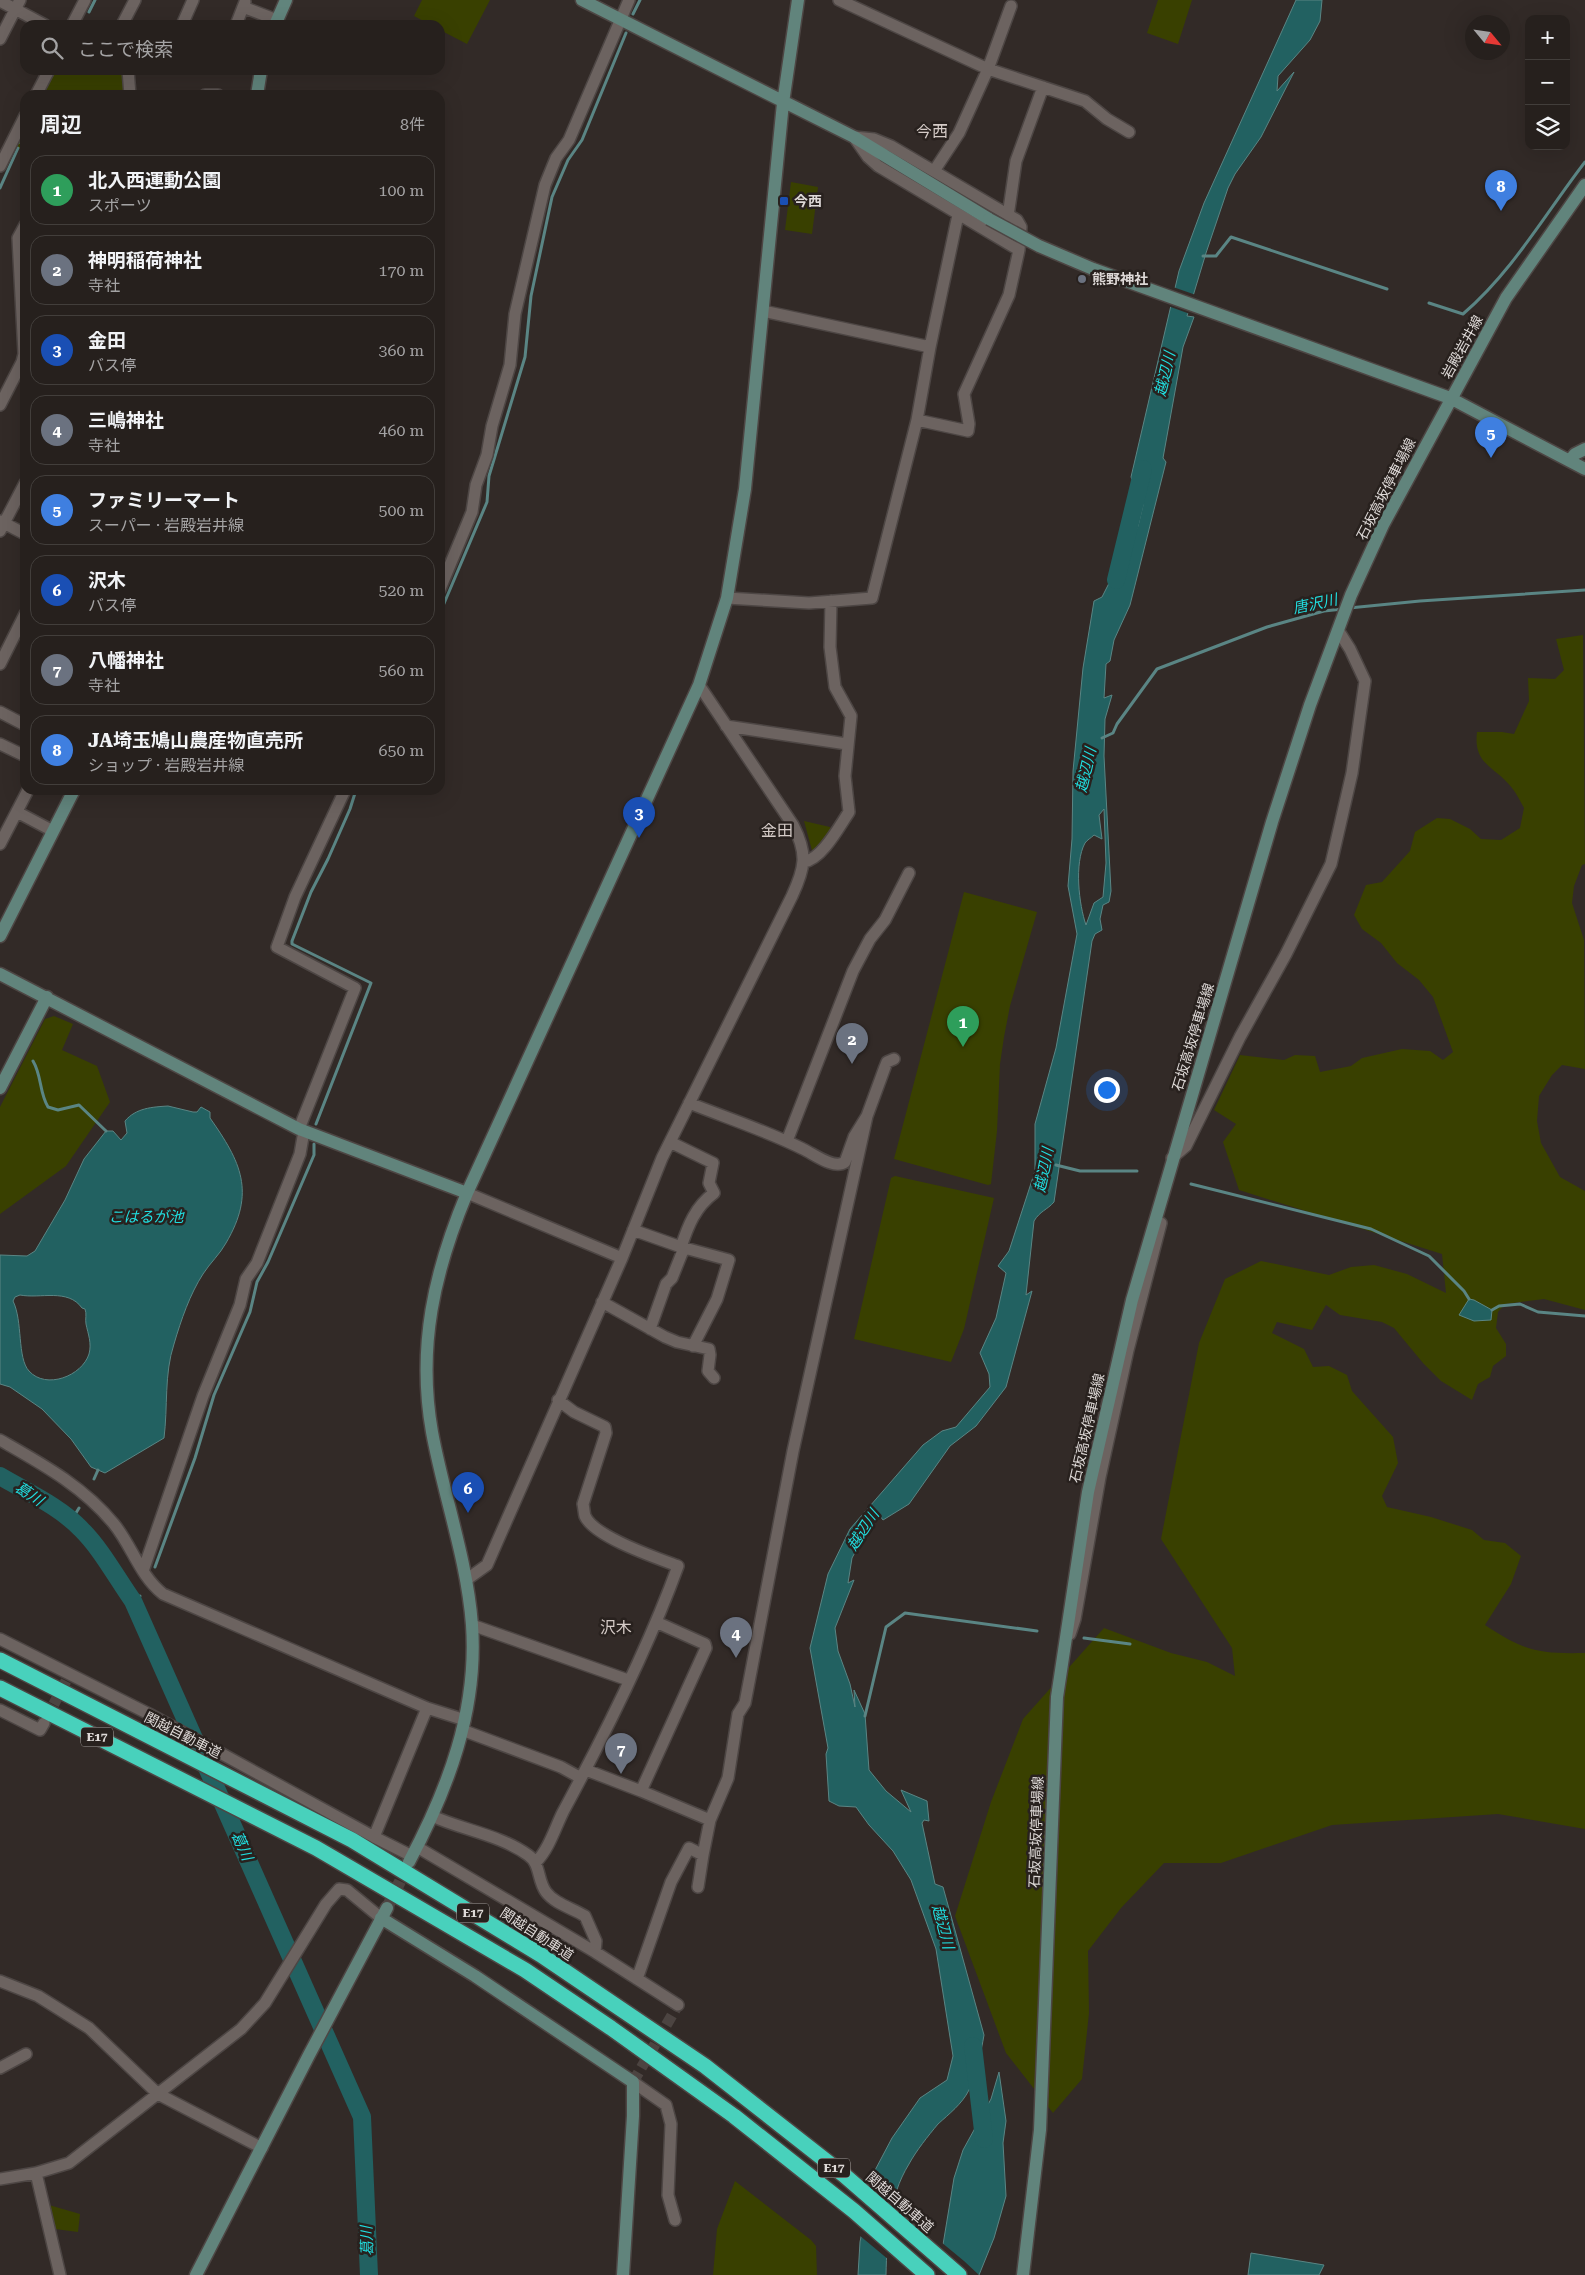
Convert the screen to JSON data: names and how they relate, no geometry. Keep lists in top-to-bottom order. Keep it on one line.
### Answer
{"streets":{"highway":["関越自動車道","E17"],"street":["岩殿岩井線","石坂高坂停車場線"]},"crossings":[["岩殿岩井線","石坂高坂停車場線"]],"districts":["今西","金田","沢木"],"water":["越辺川","唐沢川","こはるが池","葛川"],"places":{"transit":["今西"],"other":["熊野神社"]},"north":"bottom right","page":{"map_buttons":["+","−"],"search":"ここで検索","heading":["周辺","8件"],"list":[{"mark":"1","name":"北入西運動公園","note":"スポーツ","value":"100 m"},{"mark":"2","name":"神明稲荷神社","note":"寺社","value":"170 m"},{"mark":"3","name":"金田","note":"バス停","value":"360 m"},{"mark":"4","name":"三嶋神社","note":"寺社","value":"460 m"},{"mark":"5","name":"ファミリーマート","note":"スーパー · 岩殿岩井線","value":"500 m"},{"mark":"6","name":"沢木","note":"バス停","value":"520 m"},{"mark":"7","name":"八幡神社","note":"寺社","value":"560 m"},{"mark":"8","name":"JA埼玉鳩山農産物直売所","note":"ショップ · 岩殿岩井線","value":"650 m"}],"pins":["8","5","3","1","2","6","4","7"]}}
